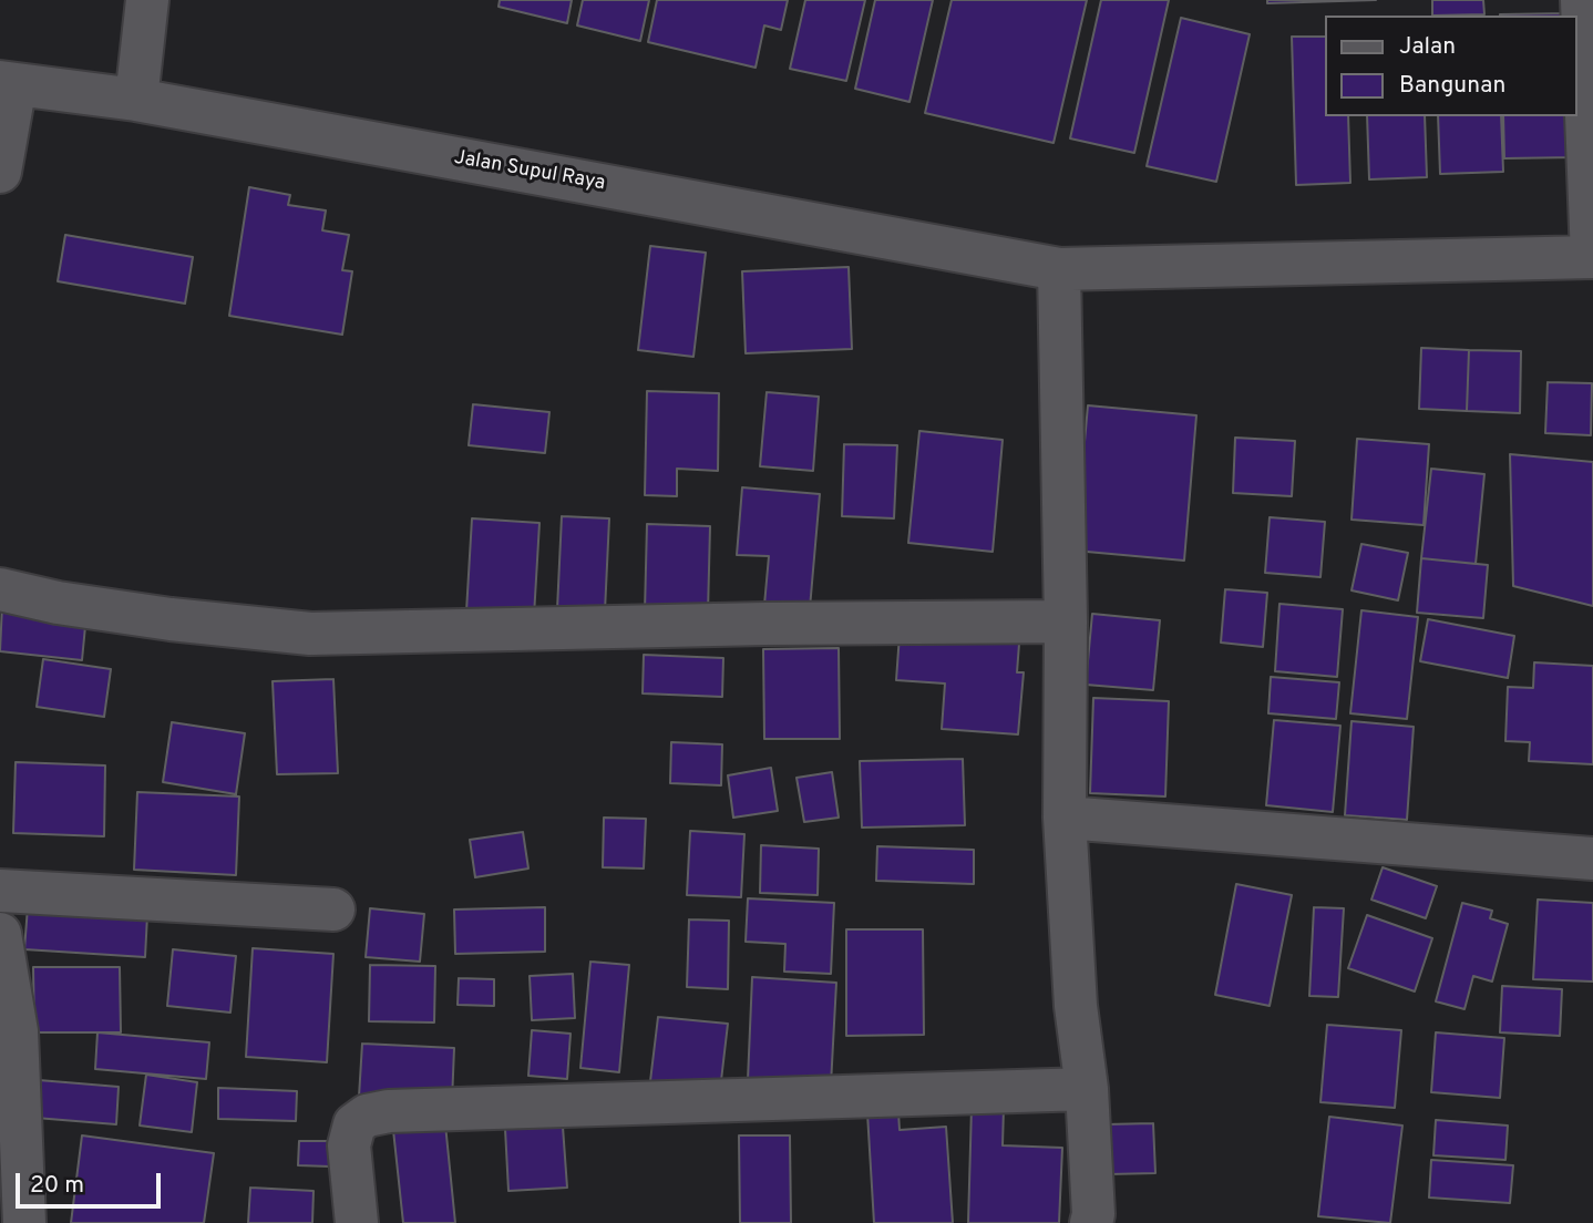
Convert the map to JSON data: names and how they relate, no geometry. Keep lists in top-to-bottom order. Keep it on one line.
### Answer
{"streets":{"street":["Jalan Supul Raya"]},"legend":["Jalan","Bangunan"],"scale_bar":"20 m"}
